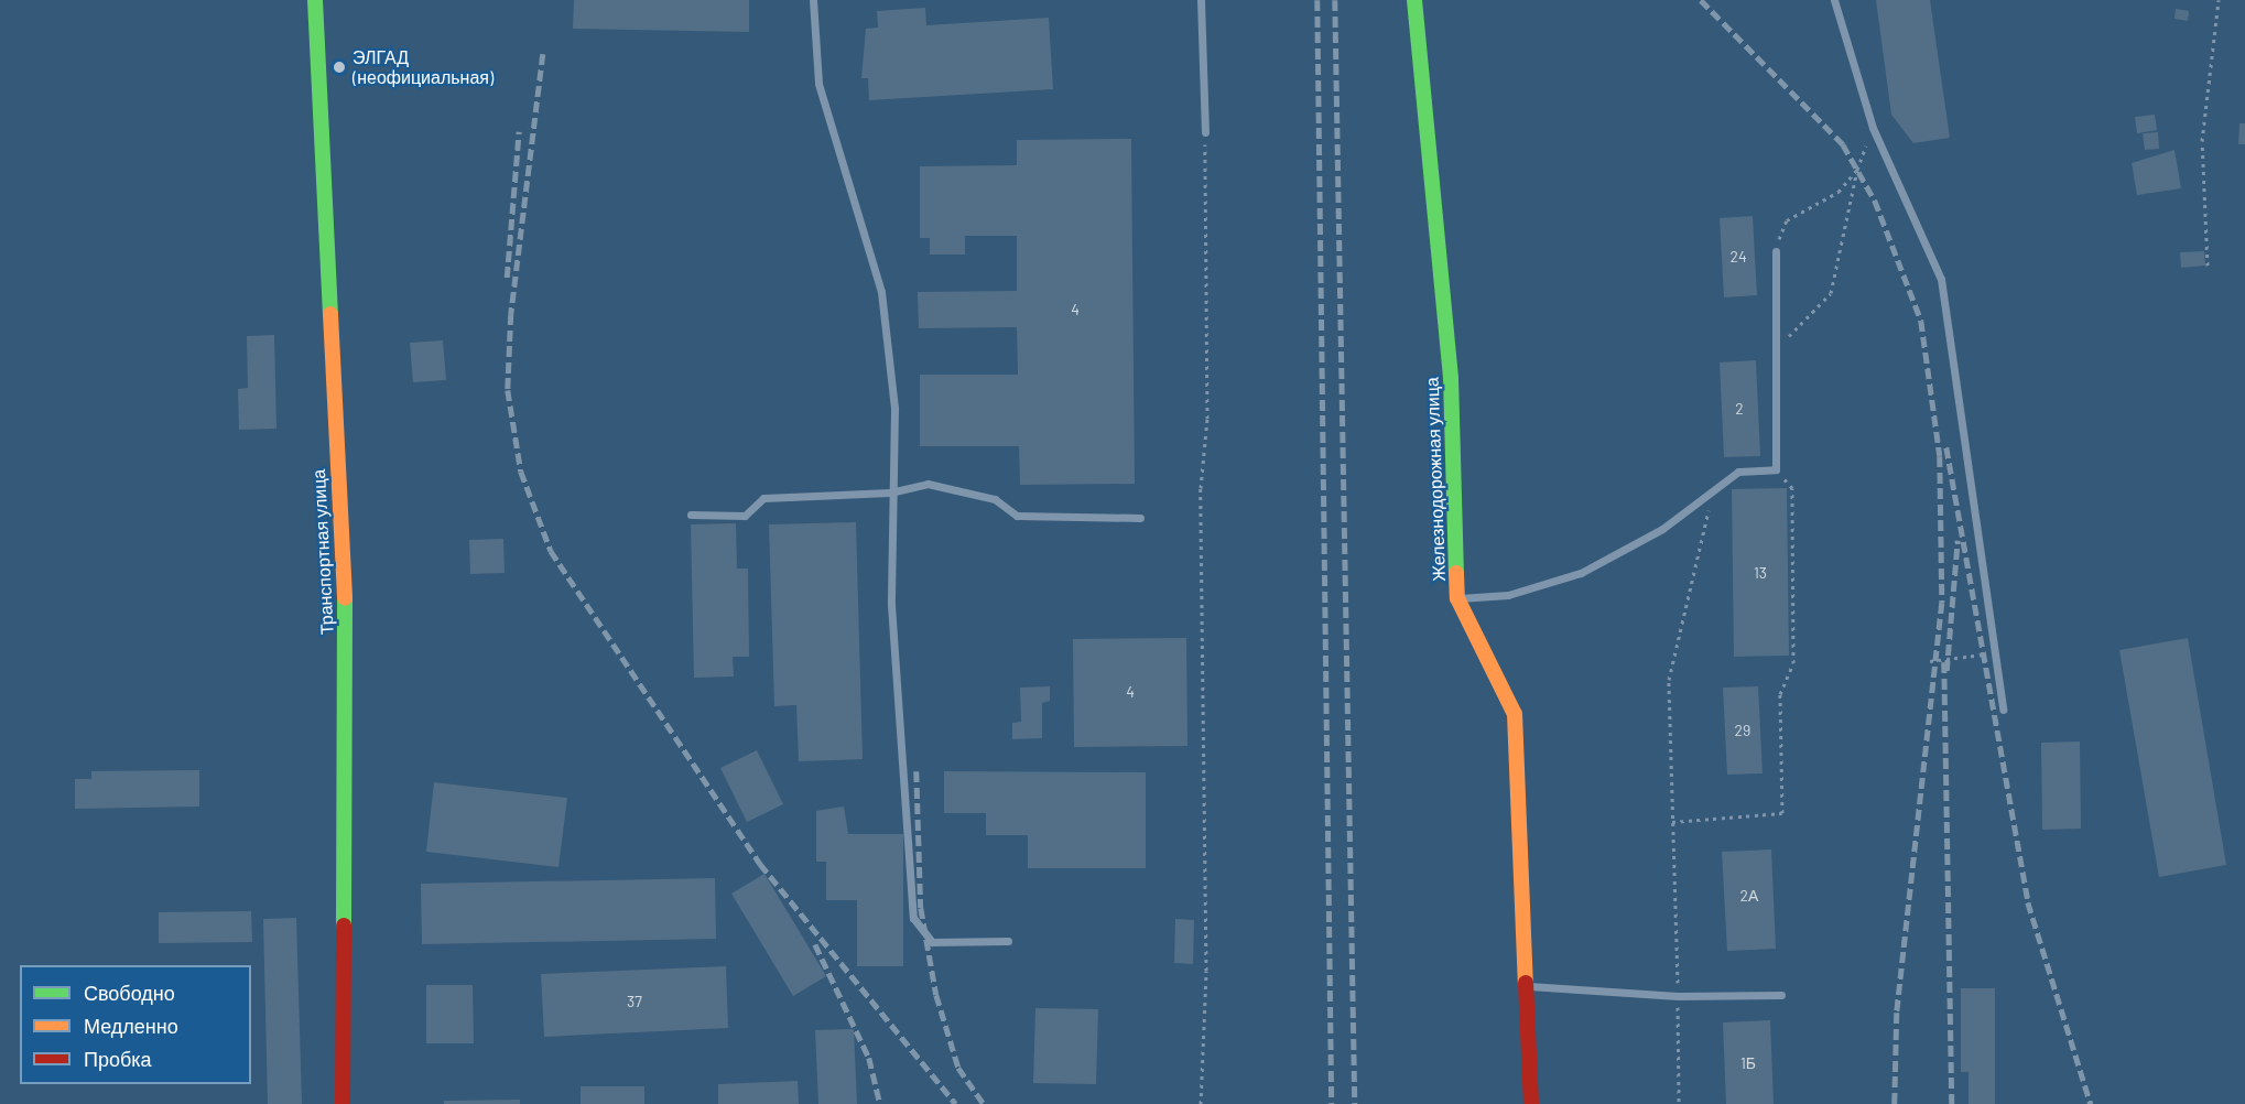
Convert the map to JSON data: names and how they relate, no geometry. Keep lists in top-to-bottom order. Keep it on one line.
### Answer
{"streets":{"street":["Железнодорожная улица","Транспортная улица"]},"places":["ЭЛГАД (неофициальная)"],"house_numbers":["24","4","2","13","4","29","2А","37","1Б"],"legend":["Свободно","Медленно","Пробка"]}
